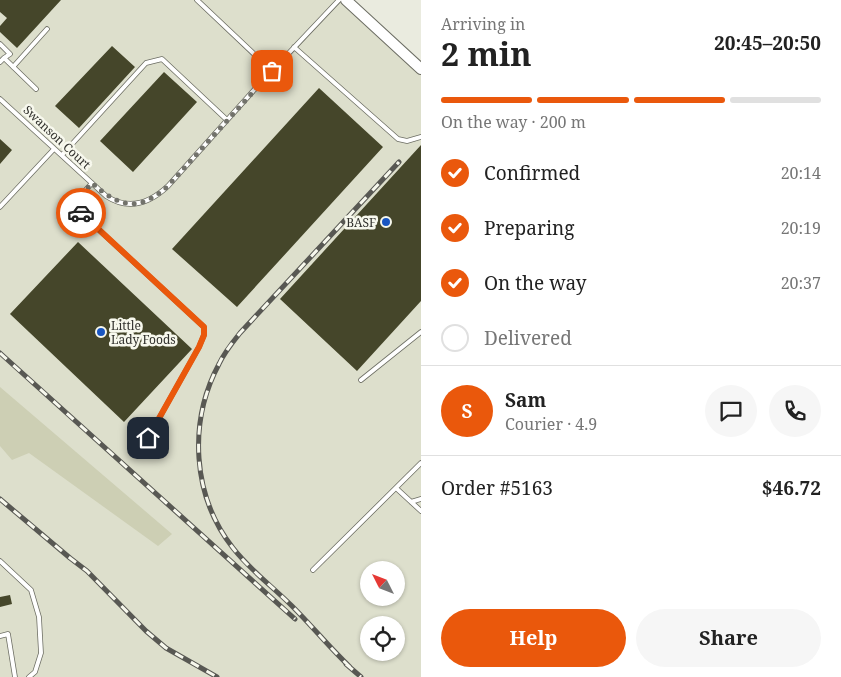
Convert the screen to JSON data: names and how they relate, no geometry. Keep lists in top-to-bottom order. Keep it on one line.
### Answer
{"streets":{"lane":["Swanson Court"]},"places":["BASF","Little Lady Foods"],"north":"top left","page":{"heading":["2 min","Arriving in","20:45–20:50"],"panel":["Sam","Courier · 4.9","Order #5163","$46.72"],"bar":"On the way · 200 m","list":[["Confirmed","20:14"],["Preparing","20:19"],["On the way","20:37"],"Delivered"],"round":"S","buttons":["Help","Share"]}}
